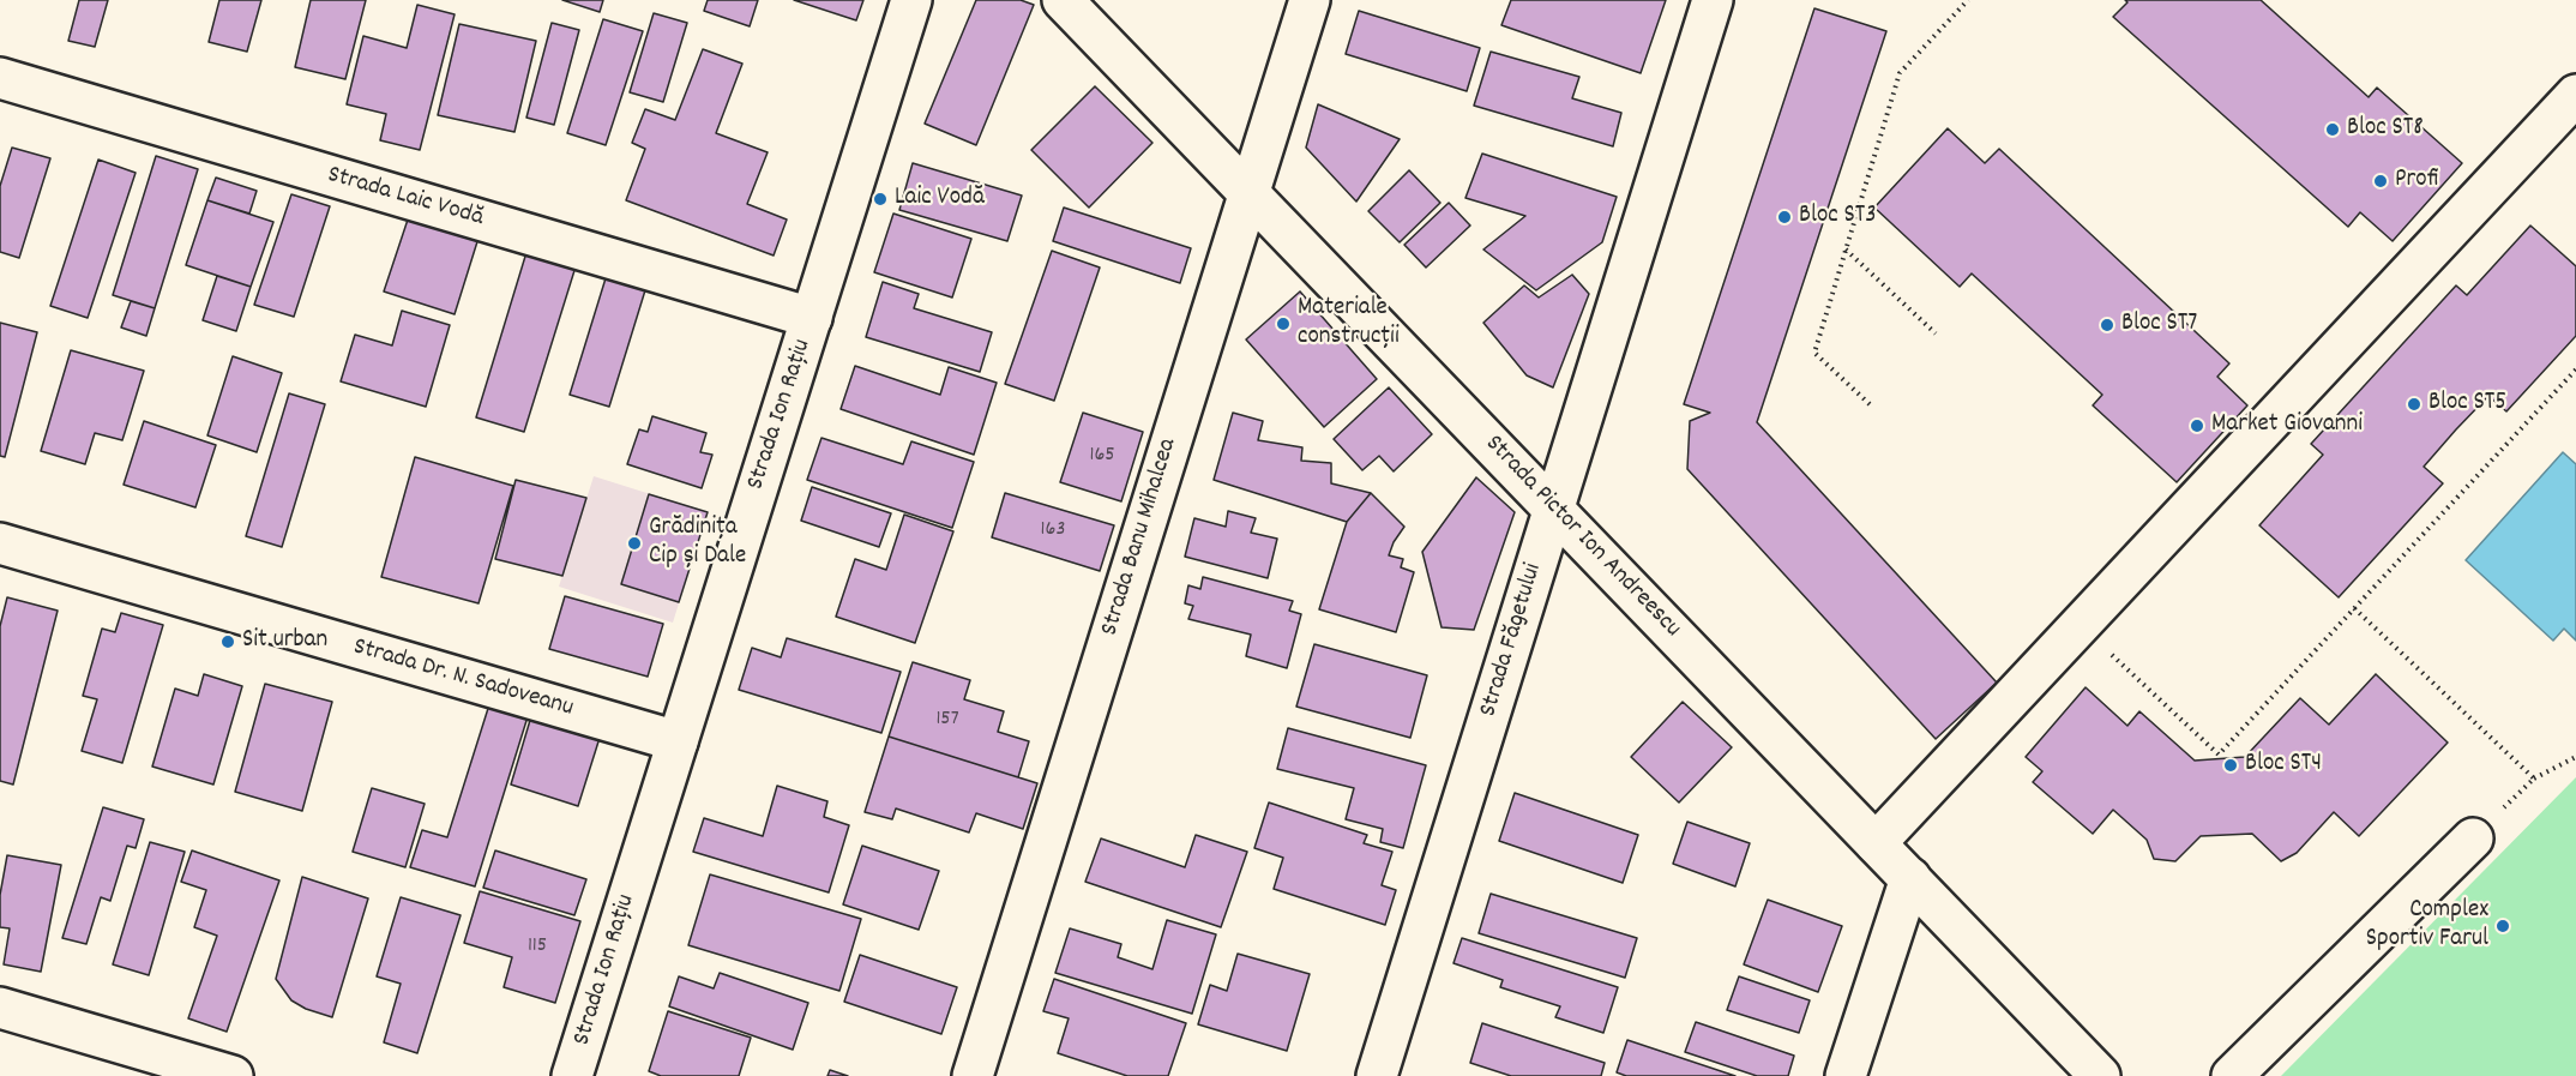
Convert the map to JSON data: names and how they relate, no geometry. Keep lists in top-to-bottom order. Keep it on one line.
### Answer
{"streets":{"street":["Strada Laic Vodă","Strada Ion Rațiu","Strada Banu Mihalcea","Strada Pictor Ion Andreescu","Strada Făgetului","Strada Dr. N. Sadoveanu"]},"crossings":[["Strada Laic Vodă","Strada Ion Rațiu"],["Strada Ion Rațiu","Strada Dr. N. Sadoveanu"],["Strada Banu Mihalcea","Strada Pictor Ion Andreescu"],["Strada Pictor Ion Andreescu","Strada Făgetului"]],"places":["Bloc ST8","Profi","Laic Vodă","Bloc ST3","Materiale construcții","Bloc ST7","Bloc ST5","Market Giovanni","Grădinița Cip și Dale","Sit urban","Bloc ST4","Complex Sportiv Farul"],"house_numbers":["165","163","157","115"]}
